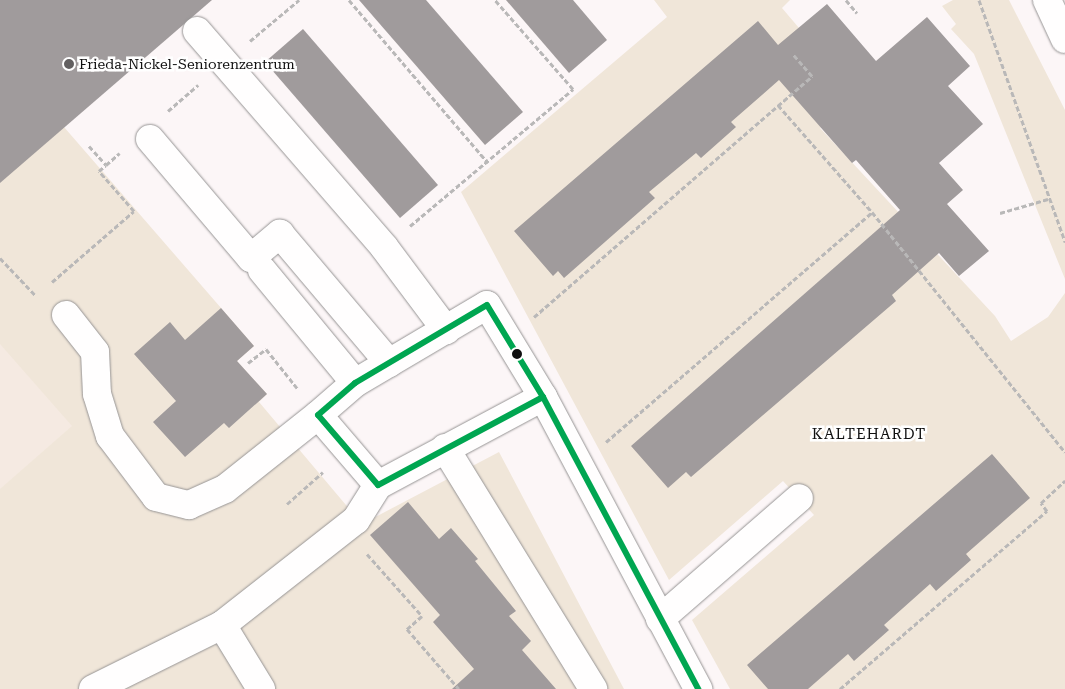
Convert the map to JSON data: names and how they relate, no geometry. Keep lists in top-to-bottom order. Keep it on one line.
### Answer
{"districts":["KALTEHARDT"],"places":["Frieda-Nickel-Seniorenzentrum"]}
